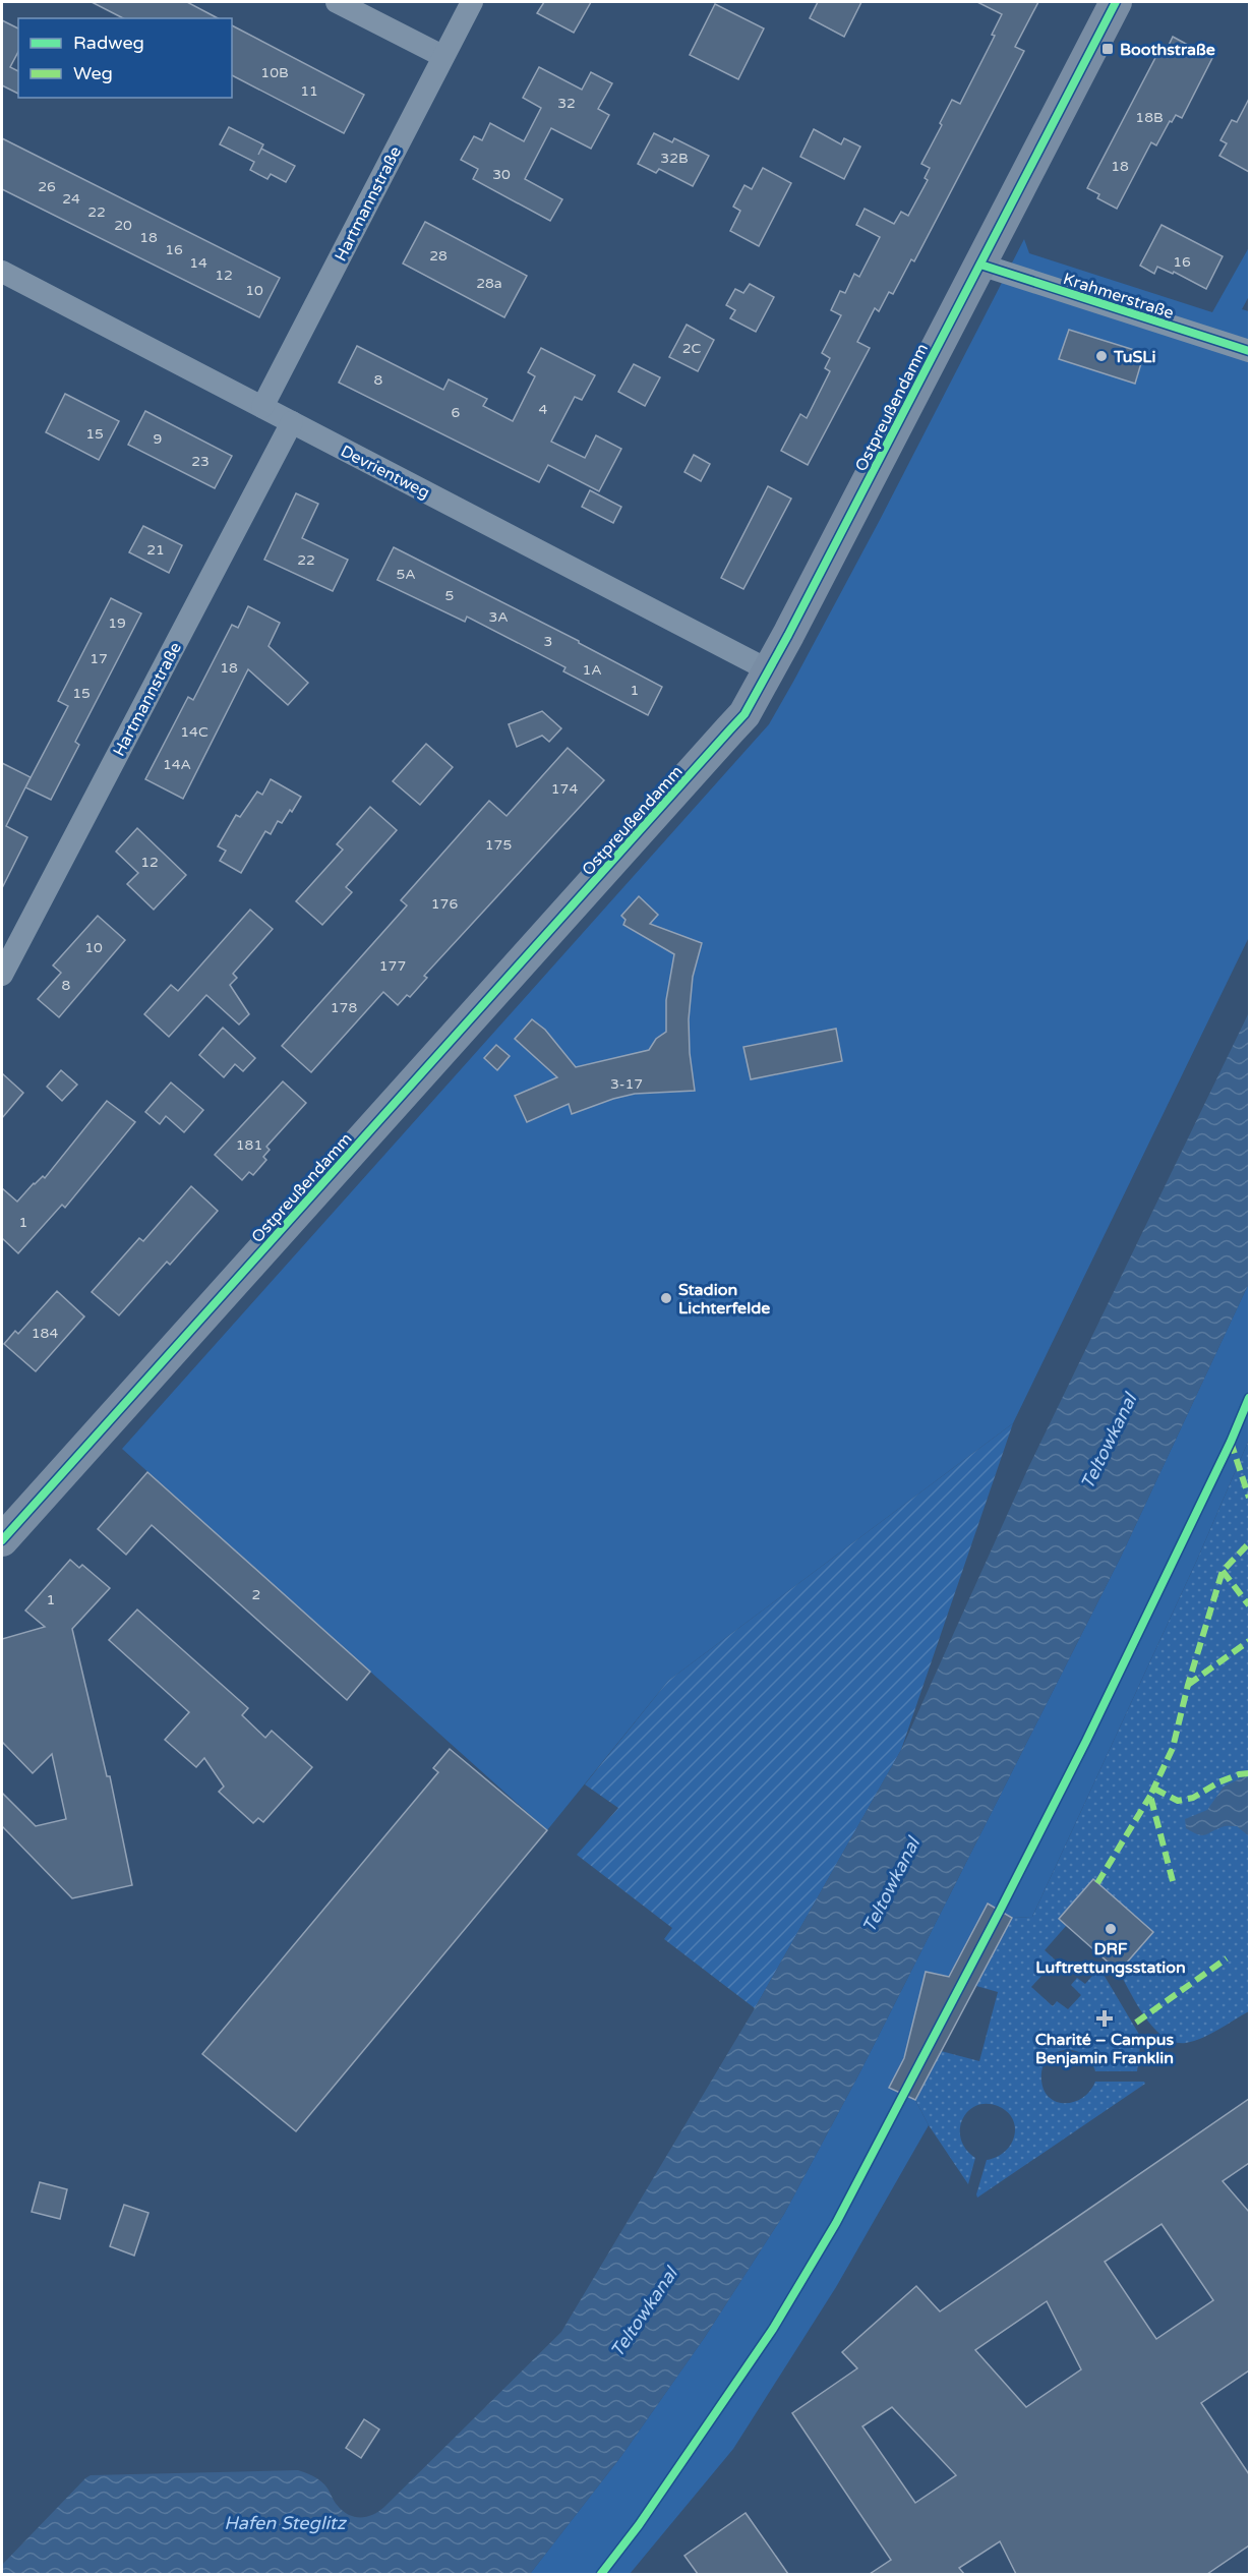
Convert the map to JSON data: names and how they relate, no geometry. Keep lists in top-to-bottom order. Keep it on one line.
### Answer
{"streets":{"street":["Hartmannstraße","Krahmerstraße","Ostpreußendamm","Devrientweg"]},"crossings":[["Hartmannstraße","Devrientweg"],["Krahmerstraße","Ostpreußendamm"],["Ostpreußendamm","Devrientweg"]],"water":["Teltowkanal","Hafen Steglitz"],"places":{"transit":["Boothstraße"],"other":["TuSLi","Stadion Lichterfelde","DRF Luftrettungsstation"],"health":["Charité – Campus Benjamin Franklin"]},"house_numbers":["10B","11","32","18B","32B","18","30","26","24","22","20","18","16","28","16","14","12","28a","10","2C","8","4","6","15","9","23","21","22","5A","5","3A","19","3","17","18","1A","1","15","14C","14A","174","175","12","176","10","177","8","178","3-17","181","1","184","2","1"],"legend":["Radweg","Weg"]}
